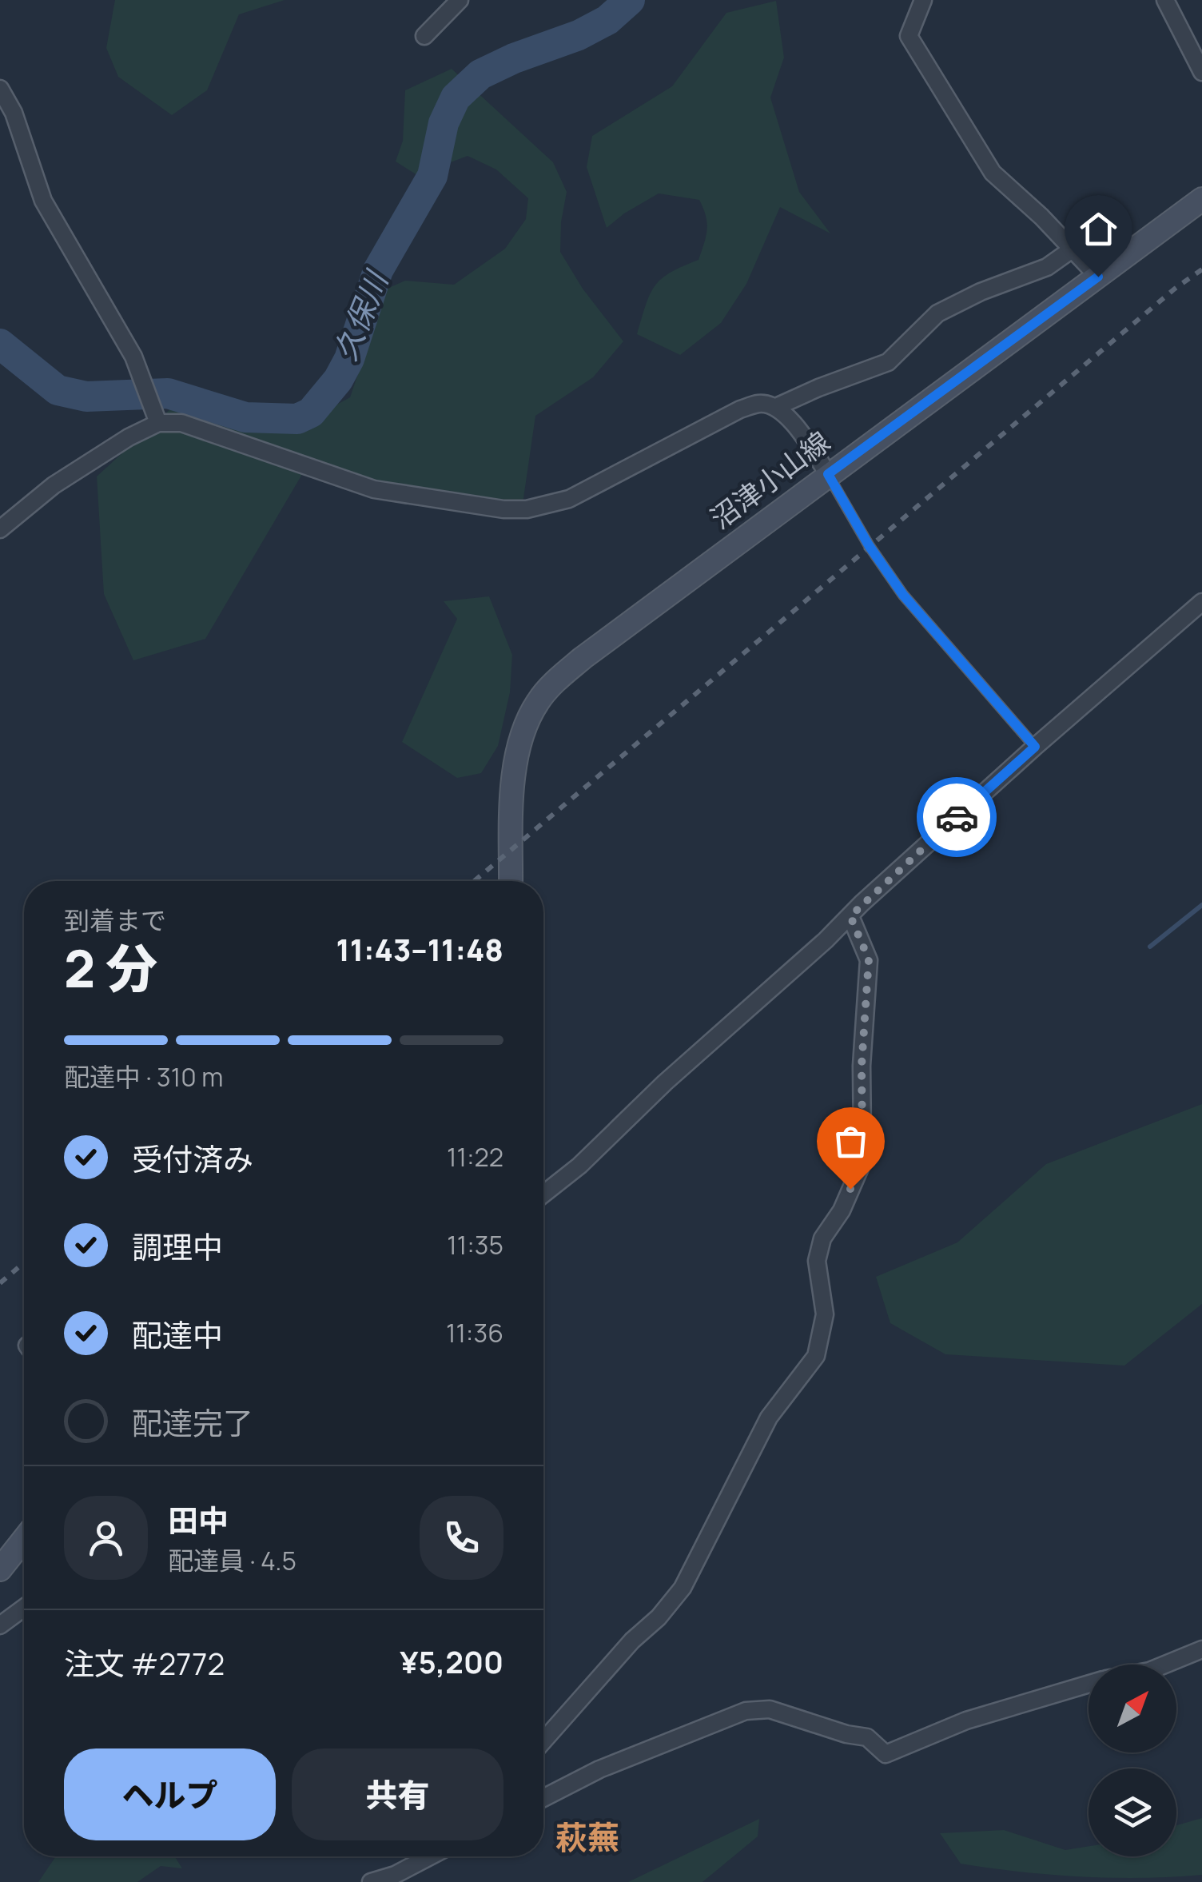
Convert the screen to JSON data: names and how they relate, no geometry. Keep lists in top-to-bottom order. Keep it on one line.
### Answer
{"streets":{"main road":["沼津小山線"]},"districts":["萩蕪"],"water":["久保川"],"north":"top right","page":{"heading":["2 分","到着まで","11:43–11:48"],"panel":["田中","配達員 · 4.5","注文 #2772","¥5,200"],"bar":"配達中 · 310 m","list":[["受付済み","11:22"],["調理中","11:35"],["配達中","11:36"],"配達完了"],"buttons":["ヘルプ","共有"]}}
